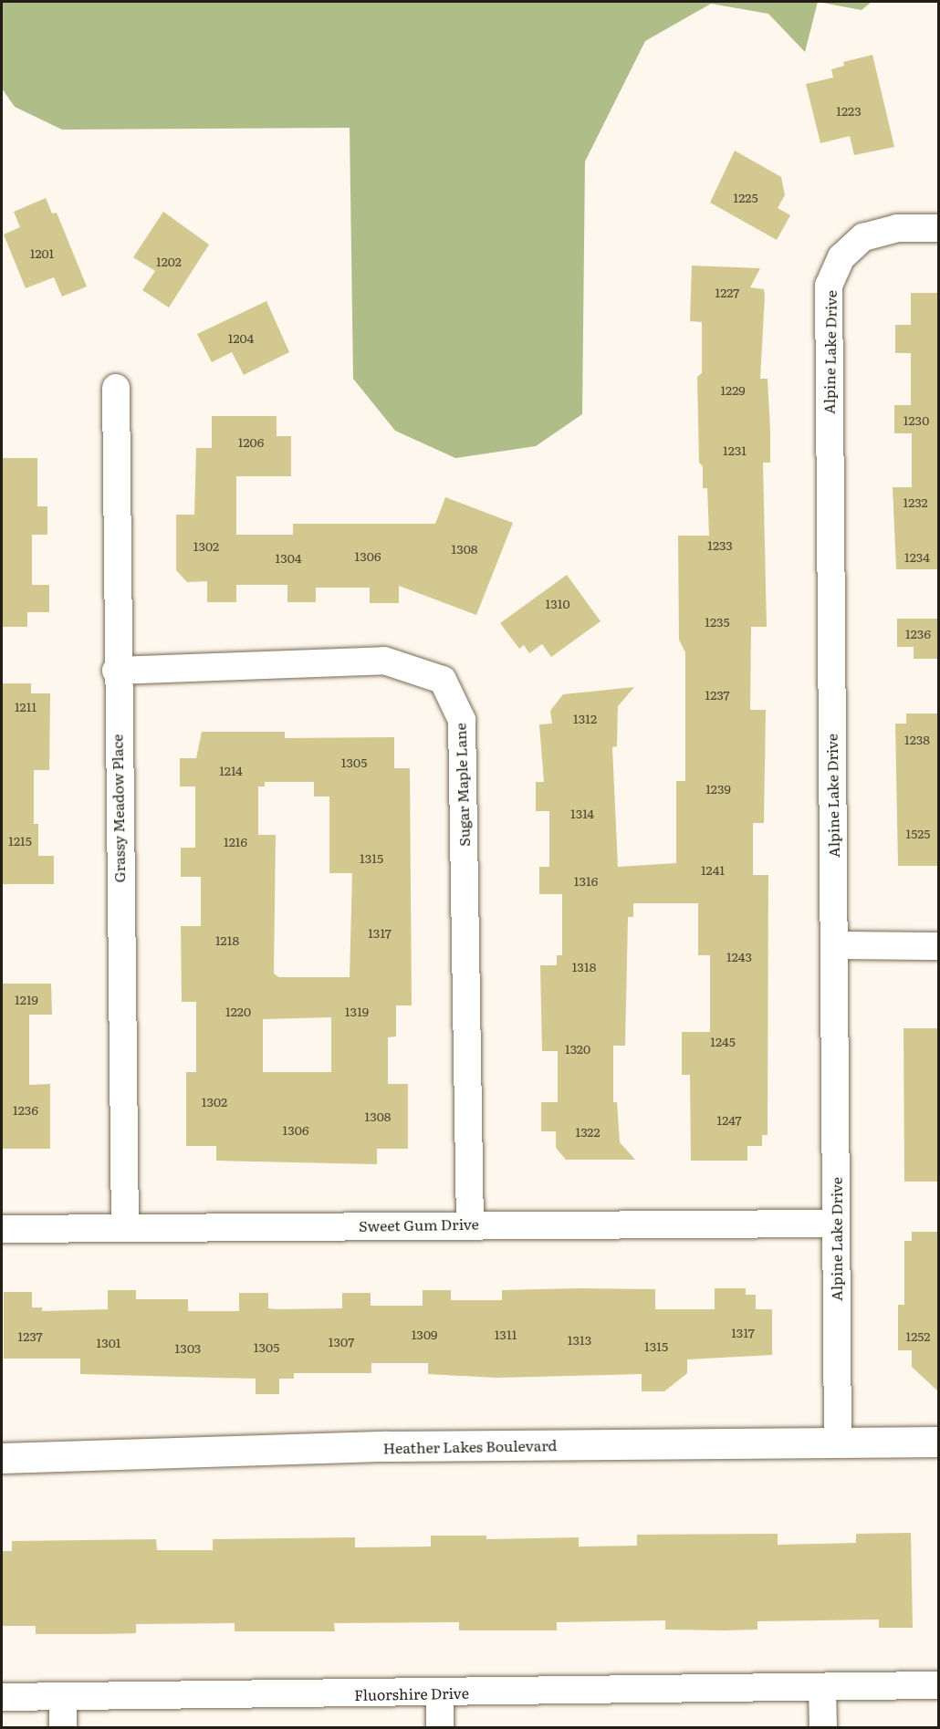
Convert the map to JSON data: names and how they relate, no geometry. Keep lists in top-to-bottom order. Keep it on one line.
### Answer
{"streets":{"street":["Alpine Lake Drive","Sugar Maple Lane","Grassy Meadow Place","Sweet Gum Drive","Heather Lakes Boulevard","Fluorshire Drive"]},"crossings":[["Alpine Lake Drive","Sweet Gum Drive"],["Alpine Lake Drive","Heather Lakes Boulevard"],["Sugar Maple Lane","Grassy Meadow Place"],["Sugar Maple Lane","Sweet Gum Drive"],["Grassy Meadow Place","Sweet Gum Drive"]],"house_numbers":["1223","1225","1201","1202","1227","1204","1229","1230","1206","1231","1232","1233","1302","1308","1306","1234","1304","1310","1235","1236","1237","1211","1312","1238","1305","1214","1239","1314","1525","1215","1216","1315","1241","1316","1317","1218","1243","1318","1219","1220","1319","1245","1320","1302","1236","1308","1247","1306","1322","1317","1309","1311","1237","1252","1313","1307","1301","1315","1305","1303"]}
